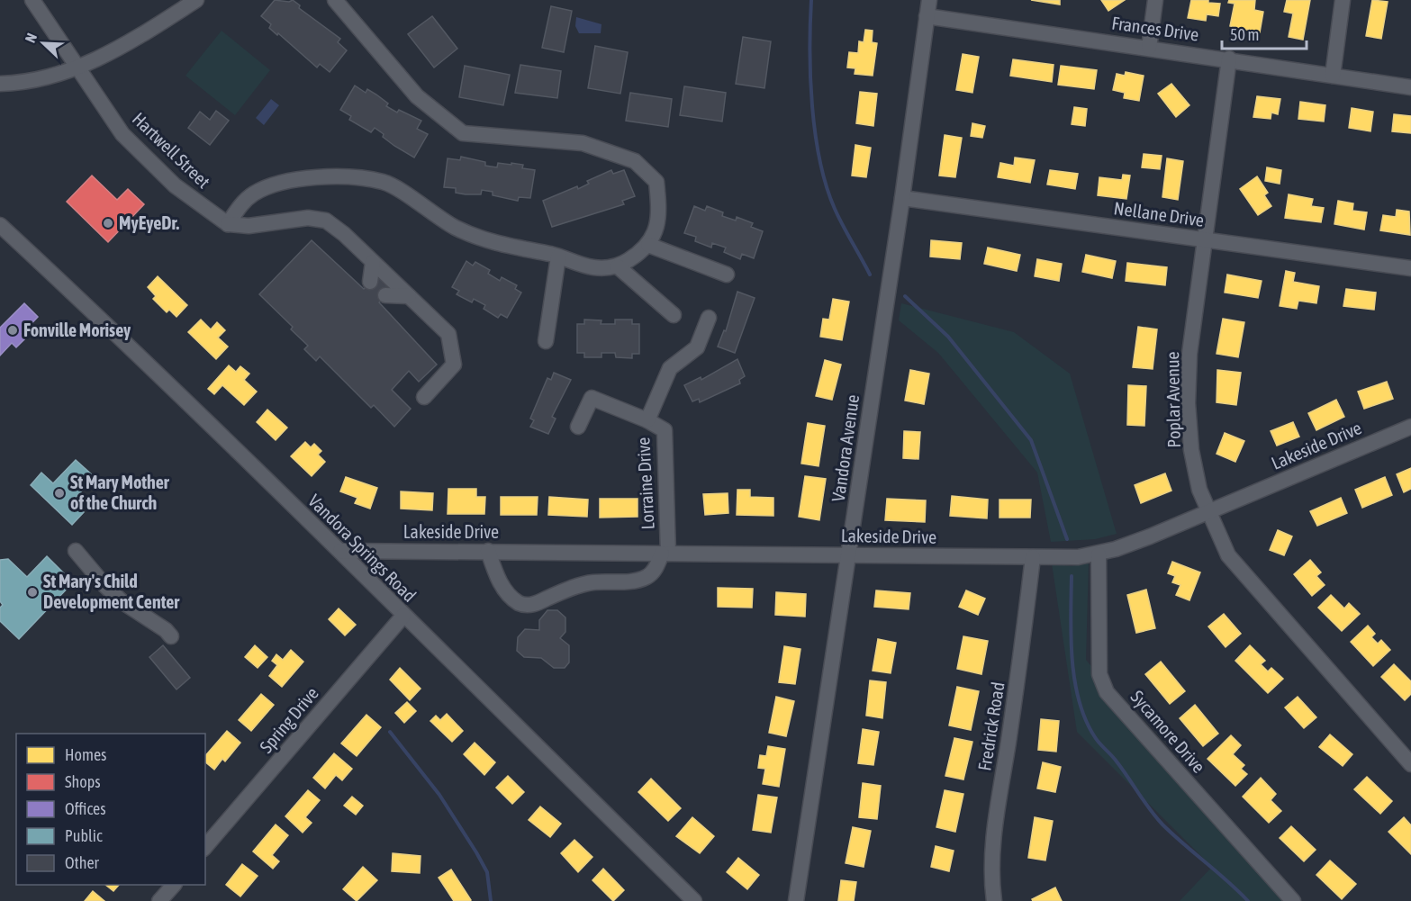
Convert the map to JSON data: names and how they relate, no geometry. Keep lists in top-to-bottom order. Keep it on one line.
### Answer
{"streets":{"street":["Frances Drive","Hartwell Street","Nellane Drive","Poplar Avenue","Lakeside Drive","Vandora Avenue","Lorraine Drive","Vandora Springs Road","Spring Drive","Fredrick Road","Sycamore Drive"]},"crossings":[["Frances Drive","Poplar Avenue"],["Frances Drive","Vandora Avenue"],["Nellane Drive","Poplar Avenue"],["Nellane Drive","Vandora Avenue"],["Poplar Avenue","Lakeside Drive"],["Lakeside Drive","Vandora Avenue"],["Lakeside Drive","Lorraine Drive"],["Lakeside Drive","Vandora Springs Road"],["Lakeside Drive","Fredrick Road"],["Lakeside Drive","Sycamore Drive"],["Vandora Springs Road","Spring Drive"]],"places":["MyEyeDr.","Fonville Morisey","St Mary Mother of the Church","St Mary's Child Development Center"],"legend":["Homes","Shops","Offices","Public","Other"],"scale_bar":"50 m","north":"top left"}
